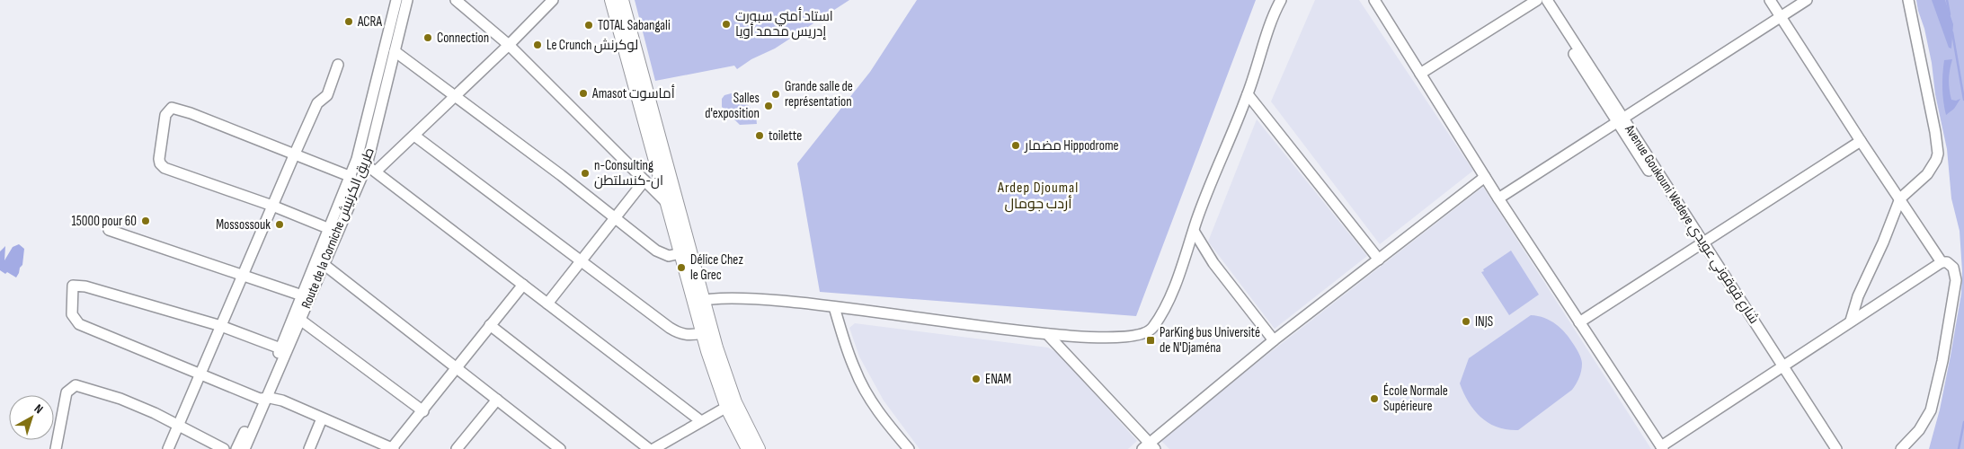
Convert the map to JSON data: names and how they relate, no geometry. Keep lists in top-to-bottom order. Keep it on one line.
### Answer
{"streets":{"street":["Avenue Goukouni Wedeye شارع قوقوني عويدي","Route de la Corniche طريق الكرنيش"]},"districts":["Ardep Djoumal أردب جومال"],"places":{"other":["ACRA","استاد أمني سبورت إدريس محمد أويا","TOTAL Sabangali","Connection","Le Crunch لوكرنش","Amasot أماسوت","Grande salle de représentation","Salles d'exposition","toilette","مضمار Hippodrome","n-Consulting ان-كنسلتطن","15000 pour 60","Mossossouk","Délice Chez le Grec","INJS","ENAM","École Normale Supérieure"],"transit":["ParKing bus Université de N'Djaména"]},"north":"top right"}
